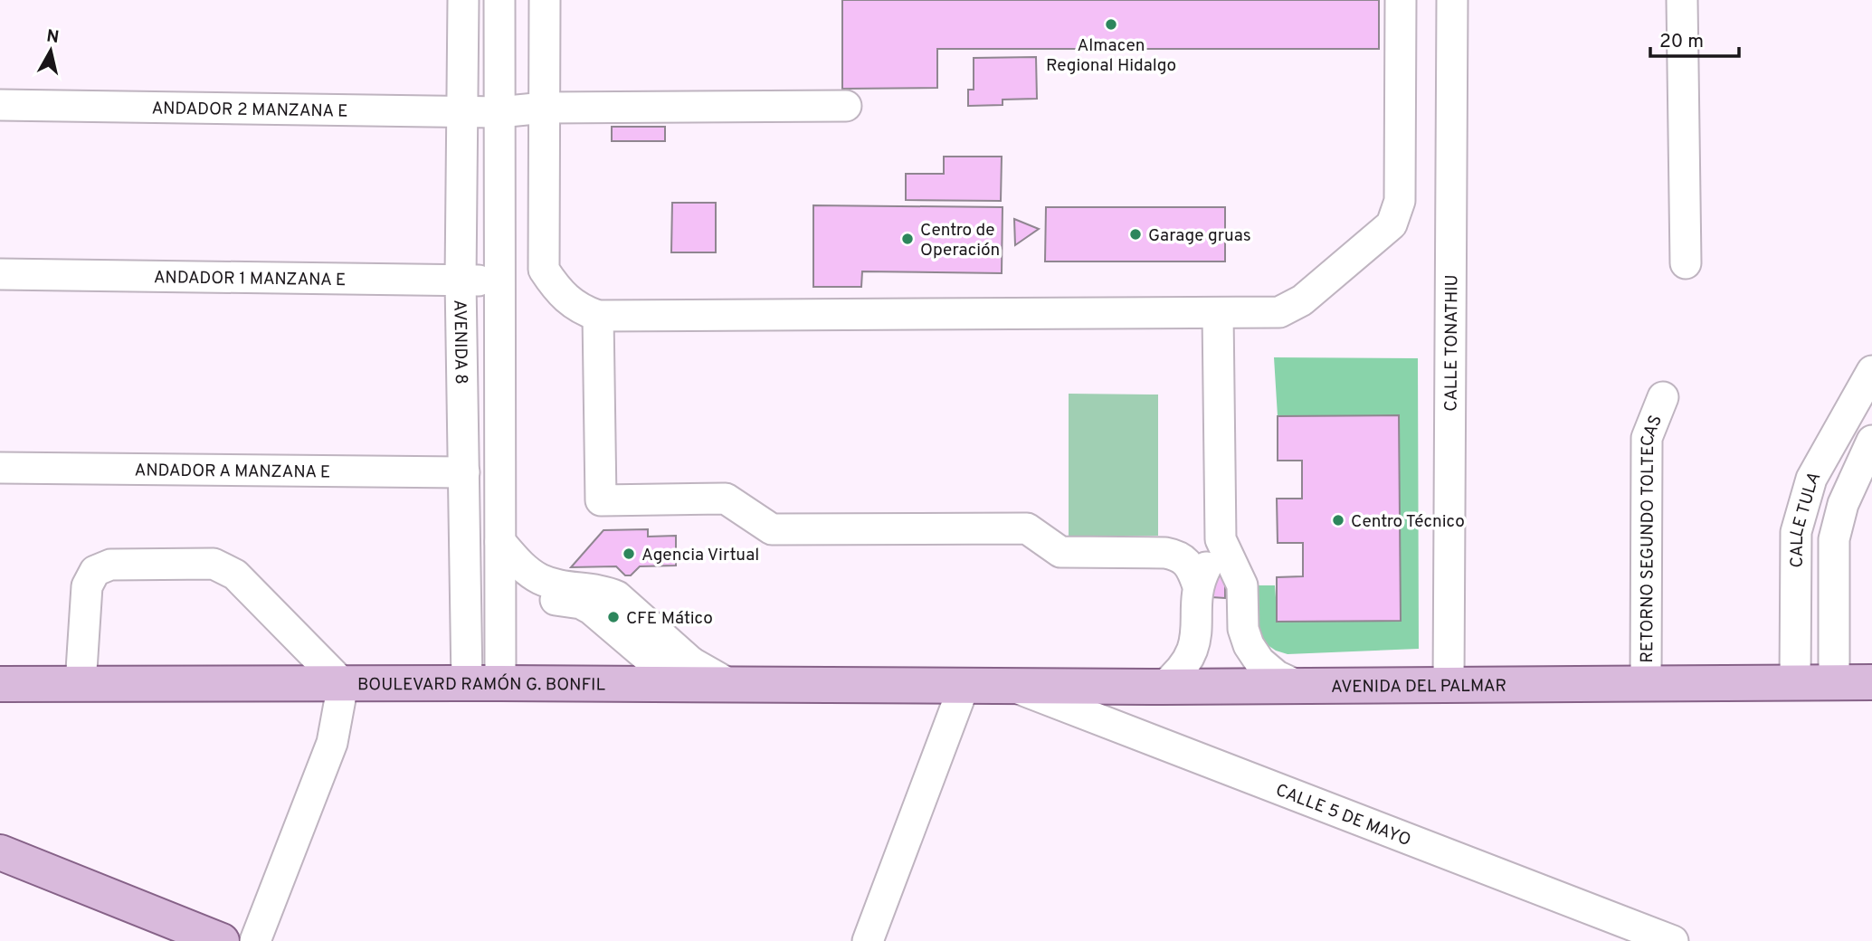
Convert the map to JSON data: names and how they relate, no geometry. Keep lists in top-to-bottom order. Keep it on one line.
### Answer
{"streets":{"main road":["BOULEVARD RAMÓN G. BONFIL","AVENIDA DEL PALMAR"],"street":["ANDADOR 2 MANZANA E","ANDADOR 1 MANZANA E","AVENIDA 8","CALLE TONATHIU","ANDADOR A MANZANA E","CALLE TULA","RETORNO SEGUNDO TOLTECAS","CALLE 5 DE MAYO"]},"crossings":[["ANDADOR 2 MANZANA E","AVENIDA 8"],["ANDADOR 1 MANZANA E","AVENIDA 8"],["AVENIDA 8","ANDADOR A MANZANA E"],["AVENIDA 8","BOULEVARD RAMÓN G. BONFIL"],["CALLE TONATHIU","AVENIDA DEL PALMAR"],["CALLE TULA","AVENIDA DEL PALMAR"],["RETORNO SEGUNDO TOLTECAS","AVENIDA DEL PALMAR"],["BOULEVARD RAMÓN G. BONFIL","AVENIDA DEL PALMAR"],["AVENIDA DEL PALMAR","CALLE 5 DE MAYO"]],"places":["Almacen Regional Hidalgo","Garage gruas","Centro de Operación","Centro Técnico","Agencia Virtual","CFE Mático"],"scale_bar":"20 m","north":"top"}
